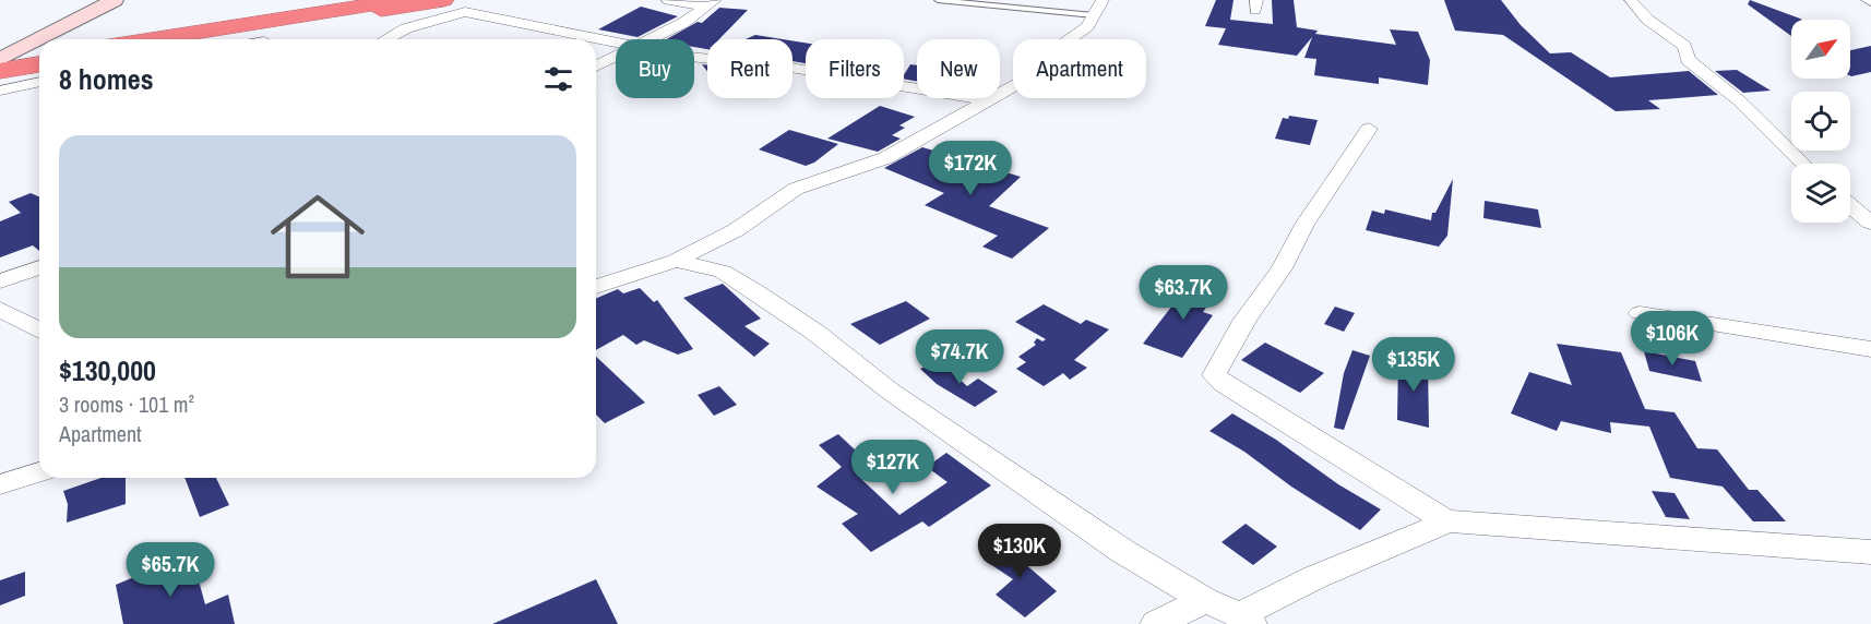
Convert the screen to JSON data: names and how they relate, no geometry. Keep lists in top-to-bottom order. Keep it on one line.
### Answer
{"north":"top right","page":{"chip":["Buy","Rent","Filters","New","Apartment"],"heading":"8 homes","list":[{"name":"$130,000","note":"3 rooms · 101 m² · Apartment"}],"price":["$172K","$63.7K","$106K","$74.7K","$135K","$127K","$130K","$65.7K"]}}
